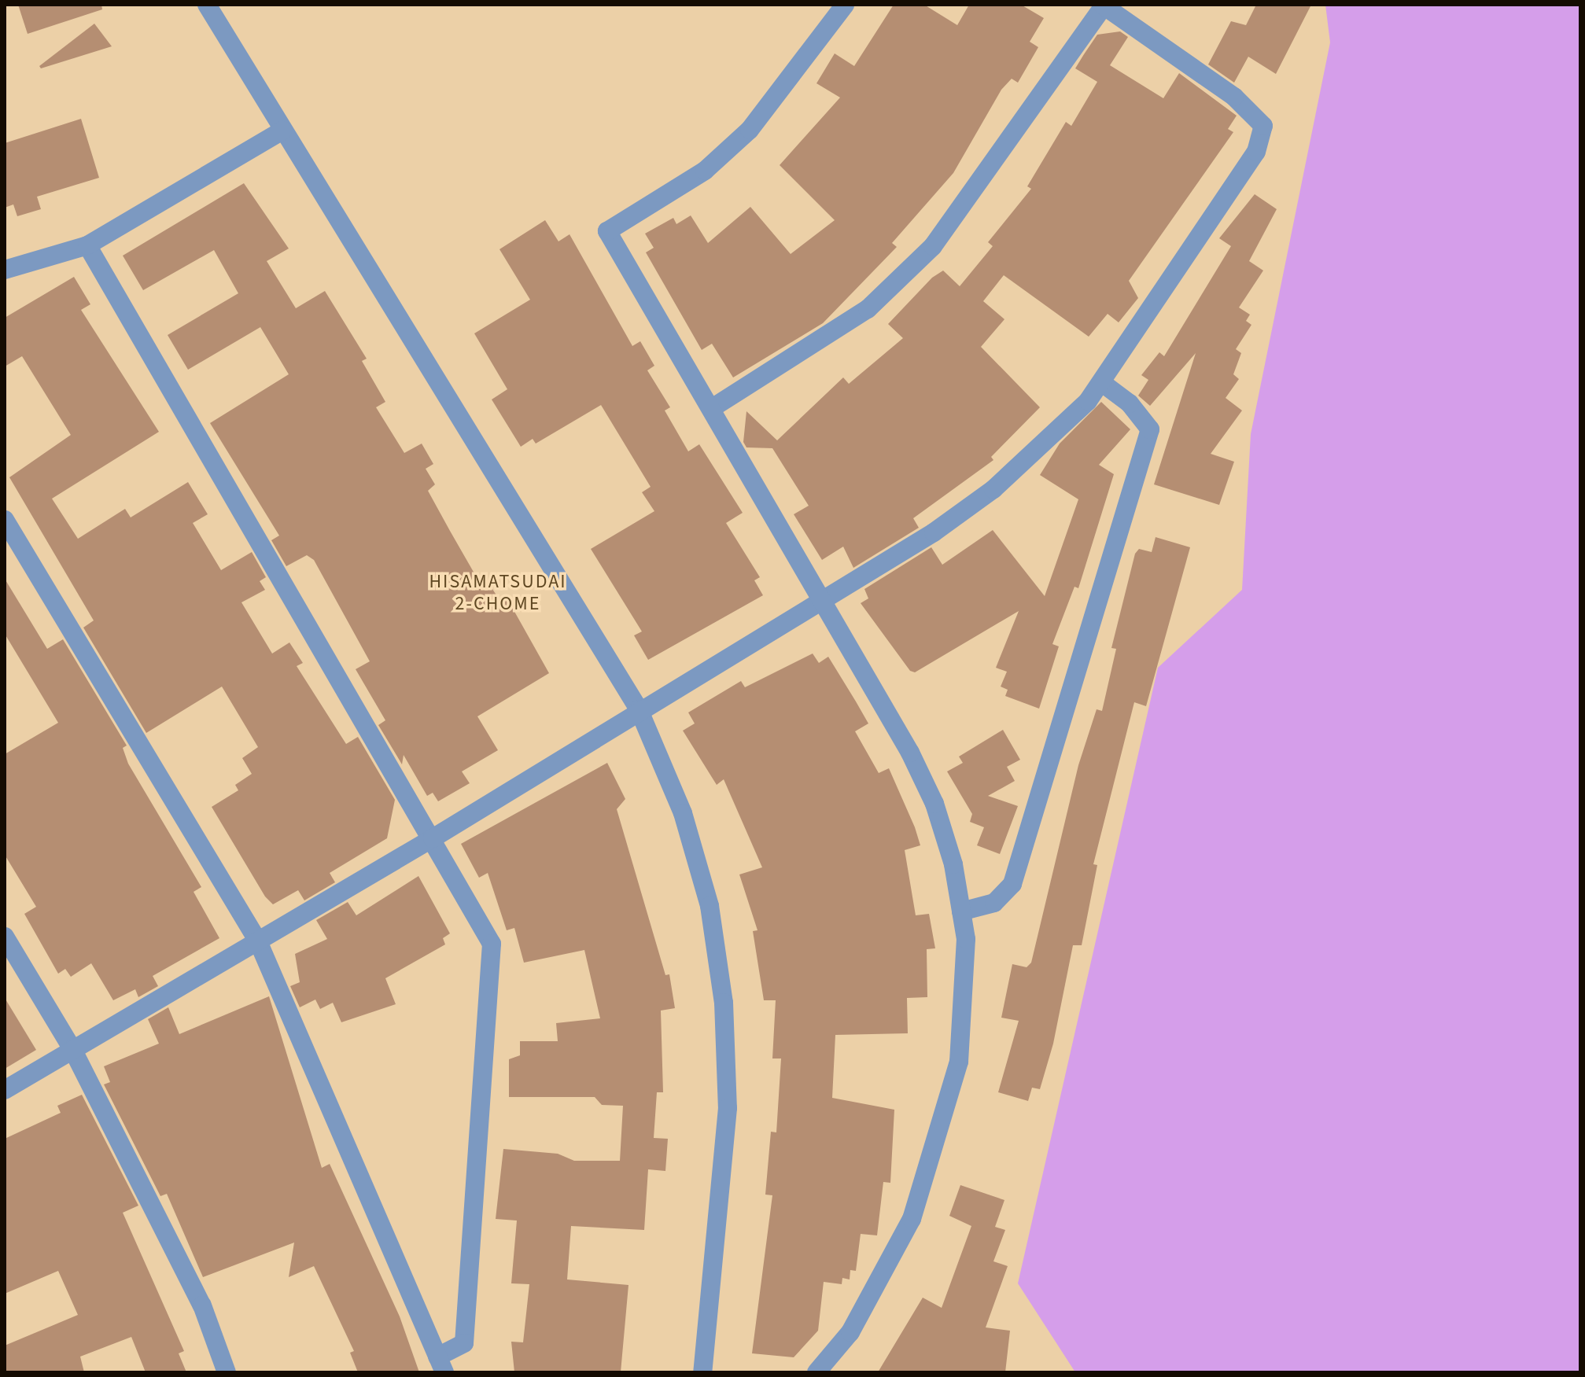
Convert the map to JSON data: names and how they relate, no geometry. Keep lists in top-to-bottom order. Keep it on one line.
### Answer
{"districts":["HISAMATSUDAI 2-CHOME"]}
